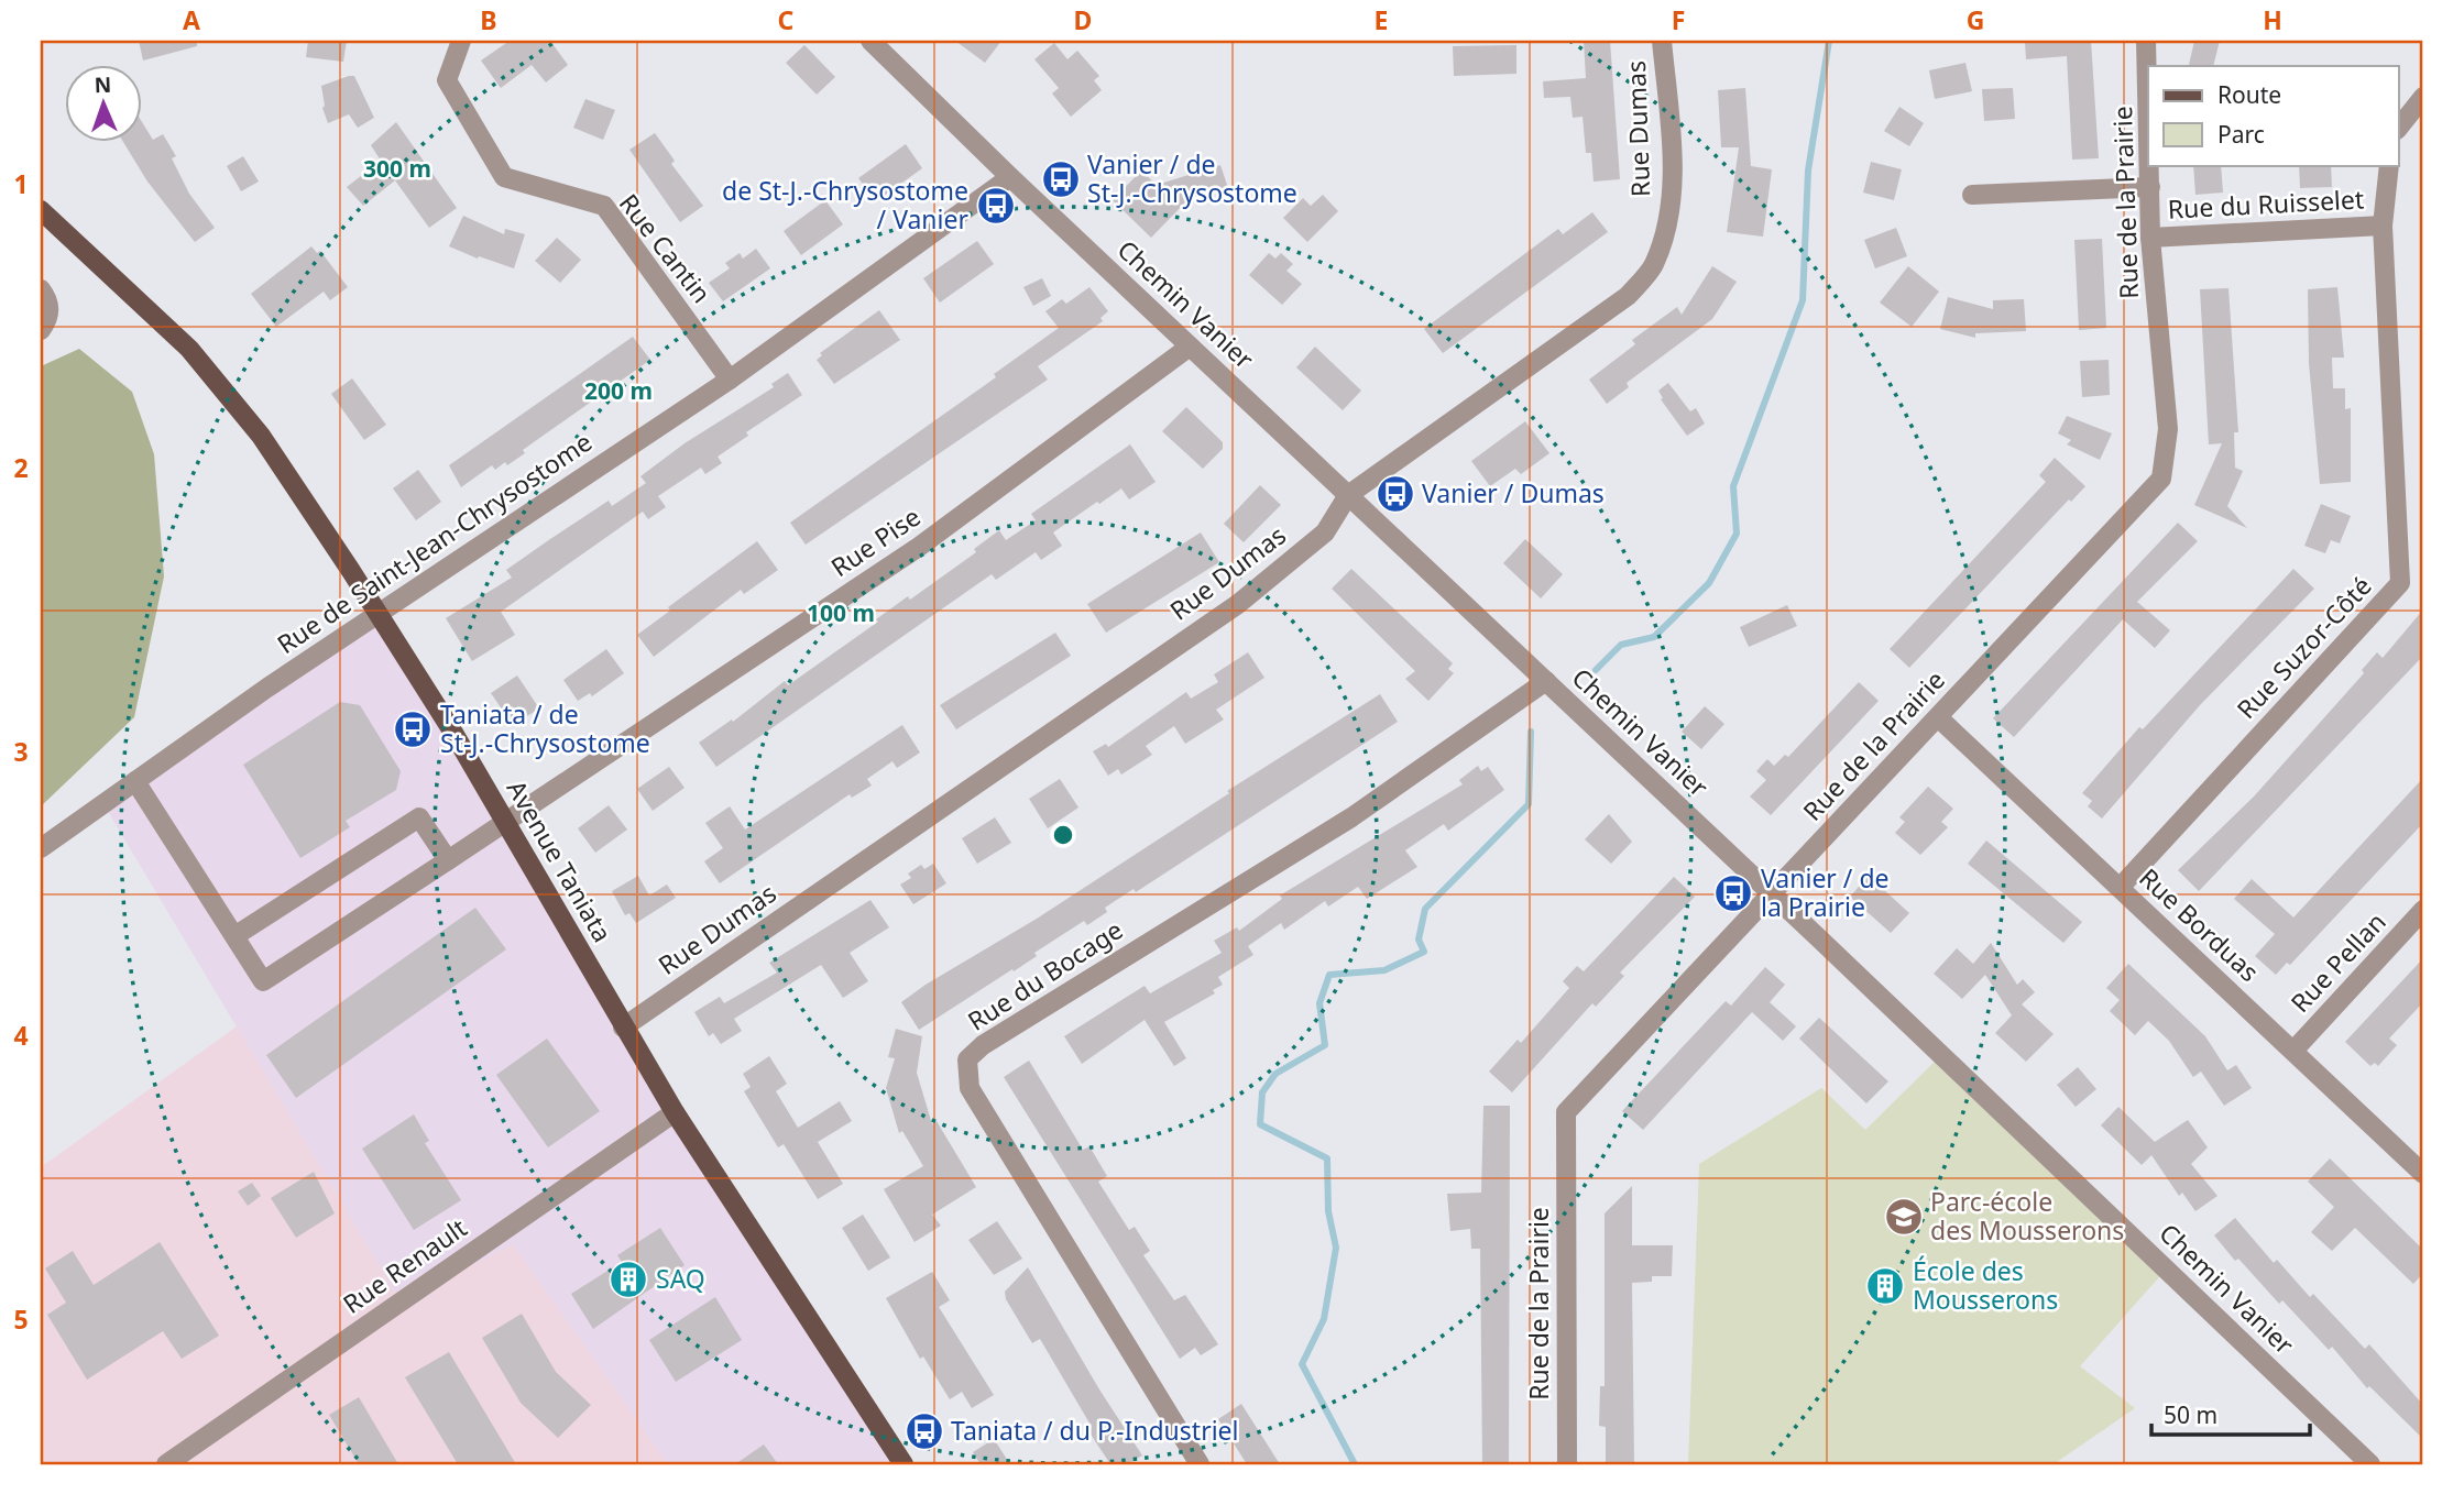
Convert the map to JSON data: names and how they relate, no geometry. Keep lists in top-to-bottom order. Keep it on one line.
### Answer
{"streets":{"main road":["Avenue Taniata"],"street":["Rue Dumas","Rue de la Prairie","Rue du Ruisselet","Rue Cantin","Chemin Vanier","Rue Pise","Rue de Saint-Jean-Chrysostome","Rue Suzor-Côté","Rue Borduas","Rue Pellan","Rue du Bocage","Rue Renault"]},"crossings":[["Rue Dumas","Chemin Vanier"],["Rue Dumas","Avenue Taniata"],["Rue de la Prairie","Rue du Ruisselet"],["Rue de la Prairie","Chemin Vanier"],["Rue de la Prairie","Rue Borduas"],["Rue du Ruisselet","Rue Suzor-Côté"],["Rue Cantin","Rue de Saint-Jean-Chrysostome"],["Chemin Vanier","Rue Pise"],["Chemin Vanier","Rue de Saint-Jean-Chrysostome"],["Chemin Vanier","Rue du Bocage"],["Rue Pise","Avenue Taniata"],["Rue de Saint-Jean-Chrysostome","Avenue Taniata"],["Rue Suzor-Côté","Rue Borduas"],["Avenue Taniata","Rue Renault"],["Rue Borduas","Rue Pellan"]],"places":{"bus stop":["Vanier / de St-J.-Chrysostome","de St-J.-Chrysostome / Vanier","Vanier / Dumas","Taniata / de St-J.-Chrysostome","Vanier / de la Prairie","Taniata / du P.-Industriel"],"school or university":["Parc-école des Mousserons"],"building":["SAQ","École des Mousserons"]},"legend":["Route","Parc"],"scale_bar":"50 m","north":"top","grid":{"columns":["A","B","C","D","E","F","G","H"],"rows":["1","2","3","4","5"]},"rings":["300 m","200 m","100 m"]}
